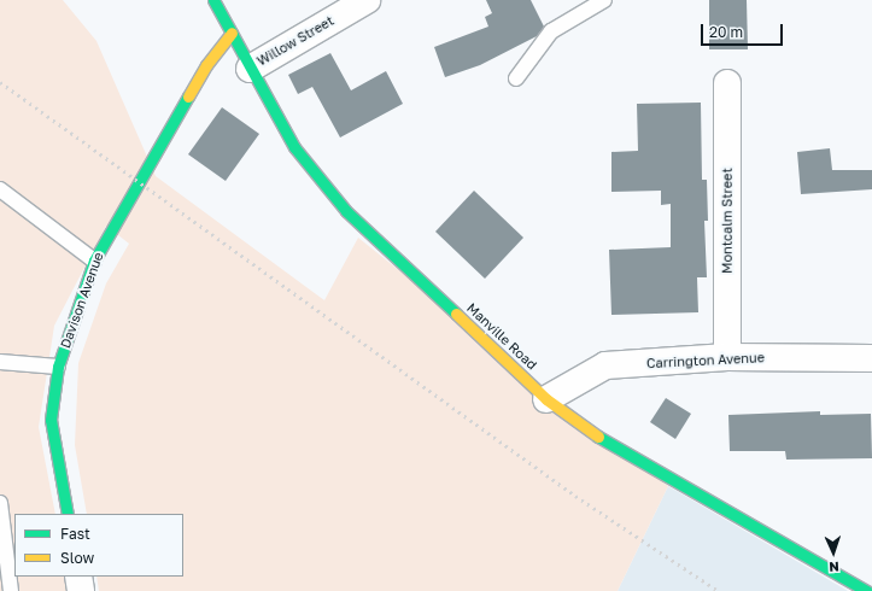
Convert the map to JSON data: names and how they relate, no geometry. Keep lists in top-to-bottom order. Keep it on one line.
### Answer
{"streets":{"main road":["Davison Avenue","Manville Road"],"street":["Willow Street","Montcalm Street","Carrington Avenue"]},"crossings":[["Willow Street","Manville Road"],["Montcalm Street","Carrington Avenue"],["Davison Avenue","Manville Road"],["Manville Road","Carrington Avenue"]],"legend":["Fast","Slow"],"scale_bar":"20 m","north":"bottom"}
